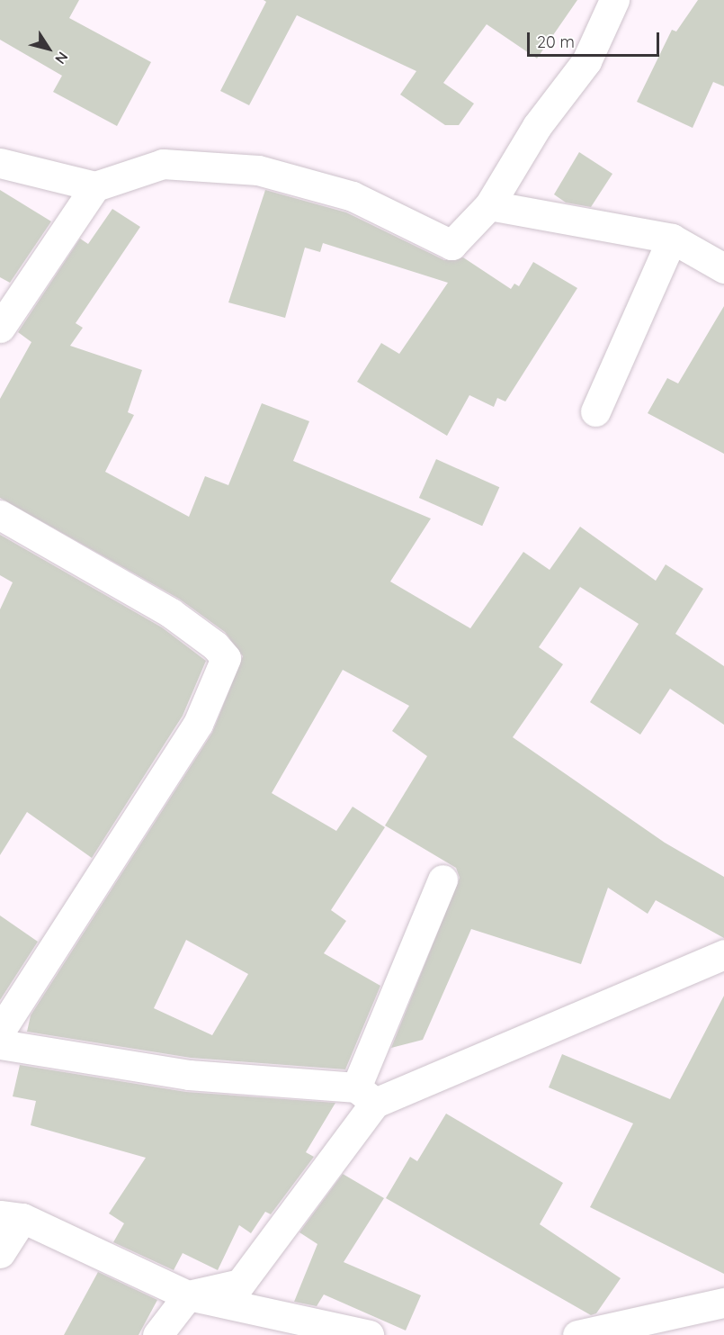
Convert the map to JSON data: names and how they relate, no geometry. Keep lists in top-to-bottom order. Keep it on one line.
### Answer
{"scale_bar":"20 m","north":"bottom right"}
